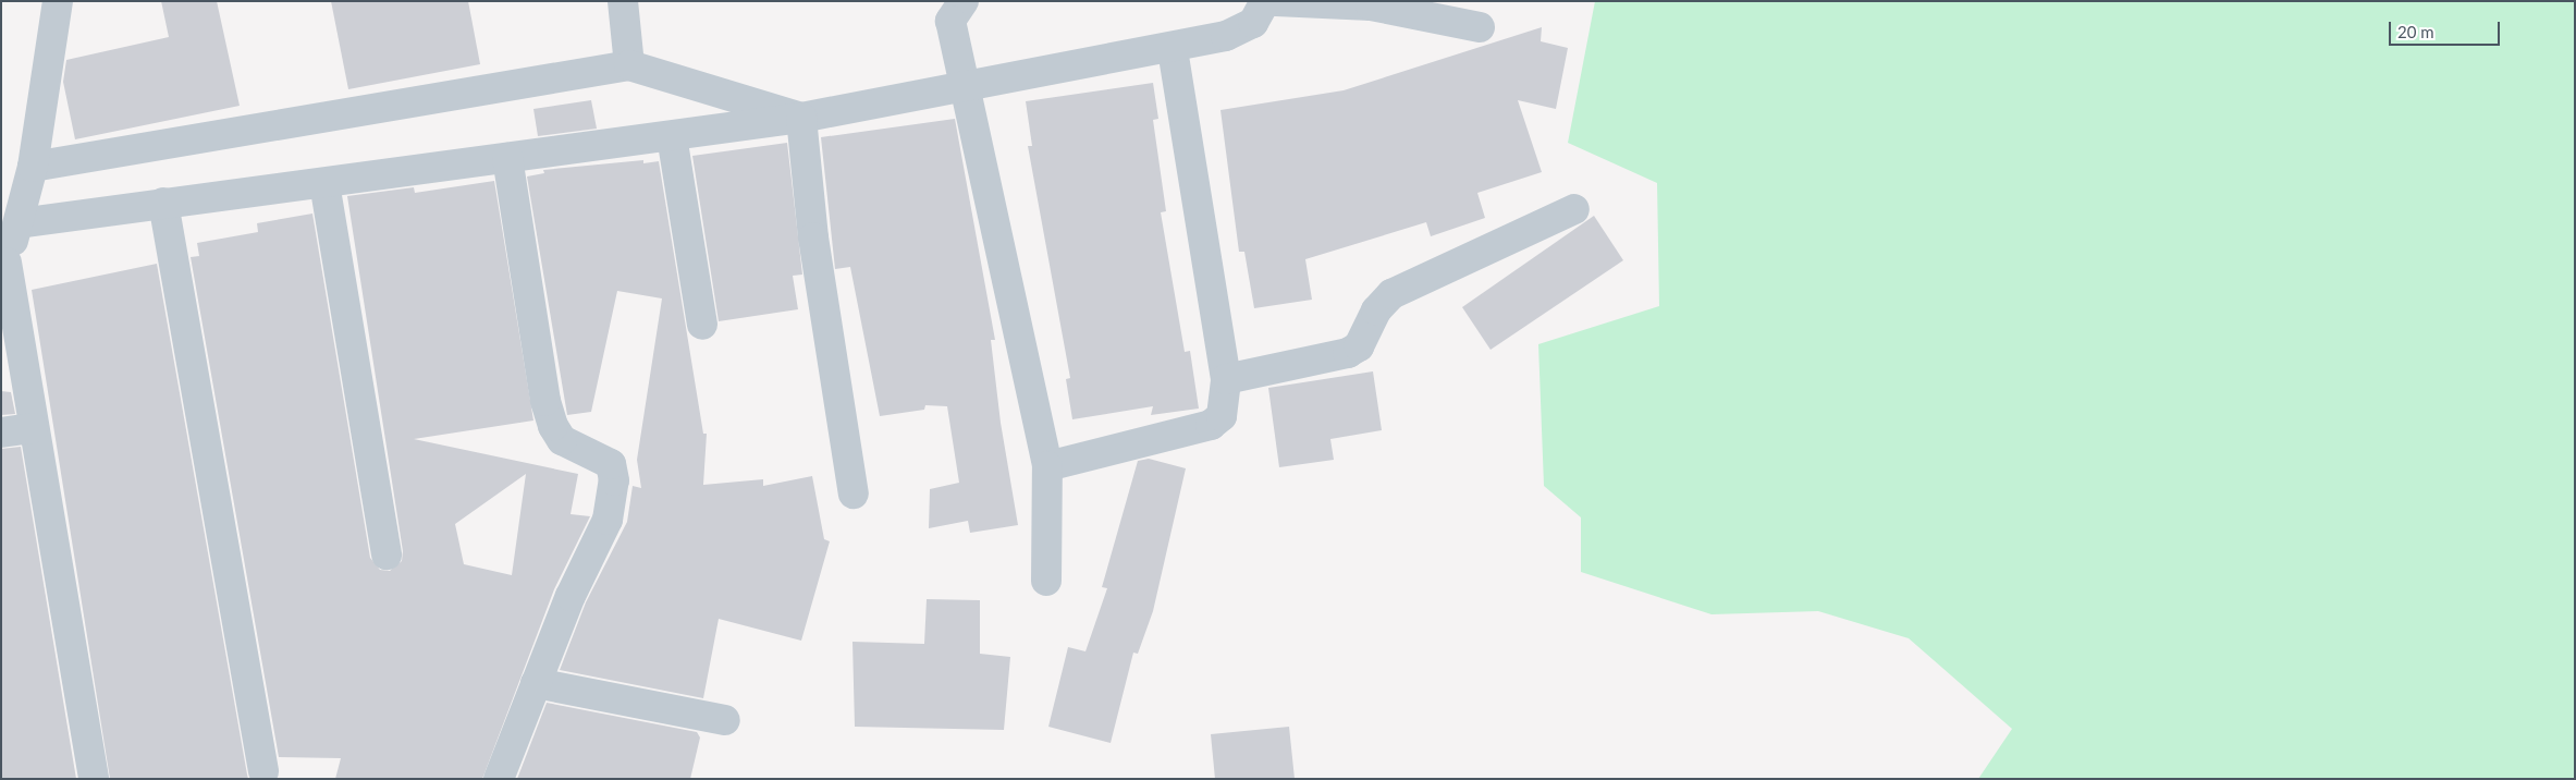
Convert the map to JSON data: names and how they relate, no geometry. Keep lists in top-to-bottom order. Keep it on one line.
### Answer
{"scale_bar":"20 m"}
